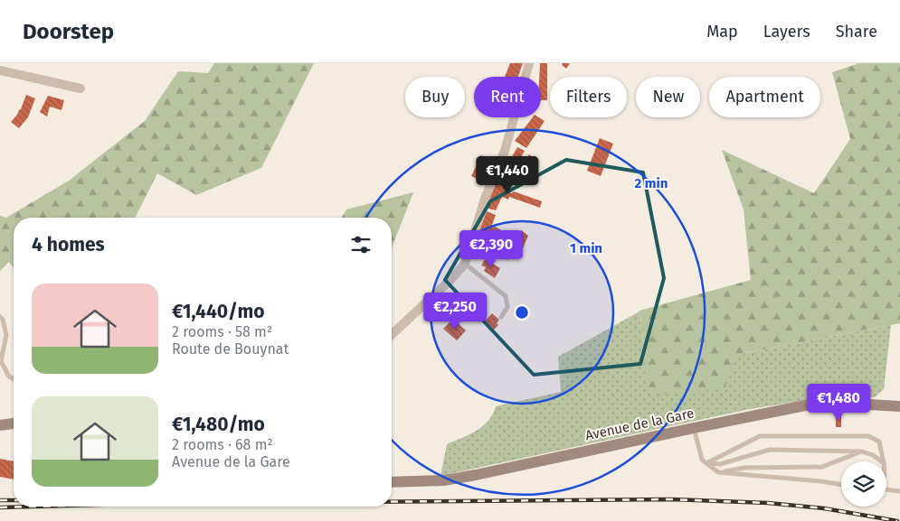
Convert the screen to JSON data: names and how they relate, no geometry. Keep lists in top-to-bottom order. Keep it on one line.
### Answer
{"streets":{"street":["Avenue de la Gare"]},"page":{"header":"Doorstep","nav":["Map","Layers","Share"],"chip":["Buy","Rent","Filters","New","Apartment"],"price":["€1,440","€2,390","€2,250","€1,480"],"heading":"4 homes","list":[{"name":"€1,440/mo","note":"2 rooms · 58 m² · Route de Bouynat"},{"name":"€1,480/mo","note":"2 rooms · 68 m² · Avenue de la Gare"}]},"rings":["2 min","1 min"]}
